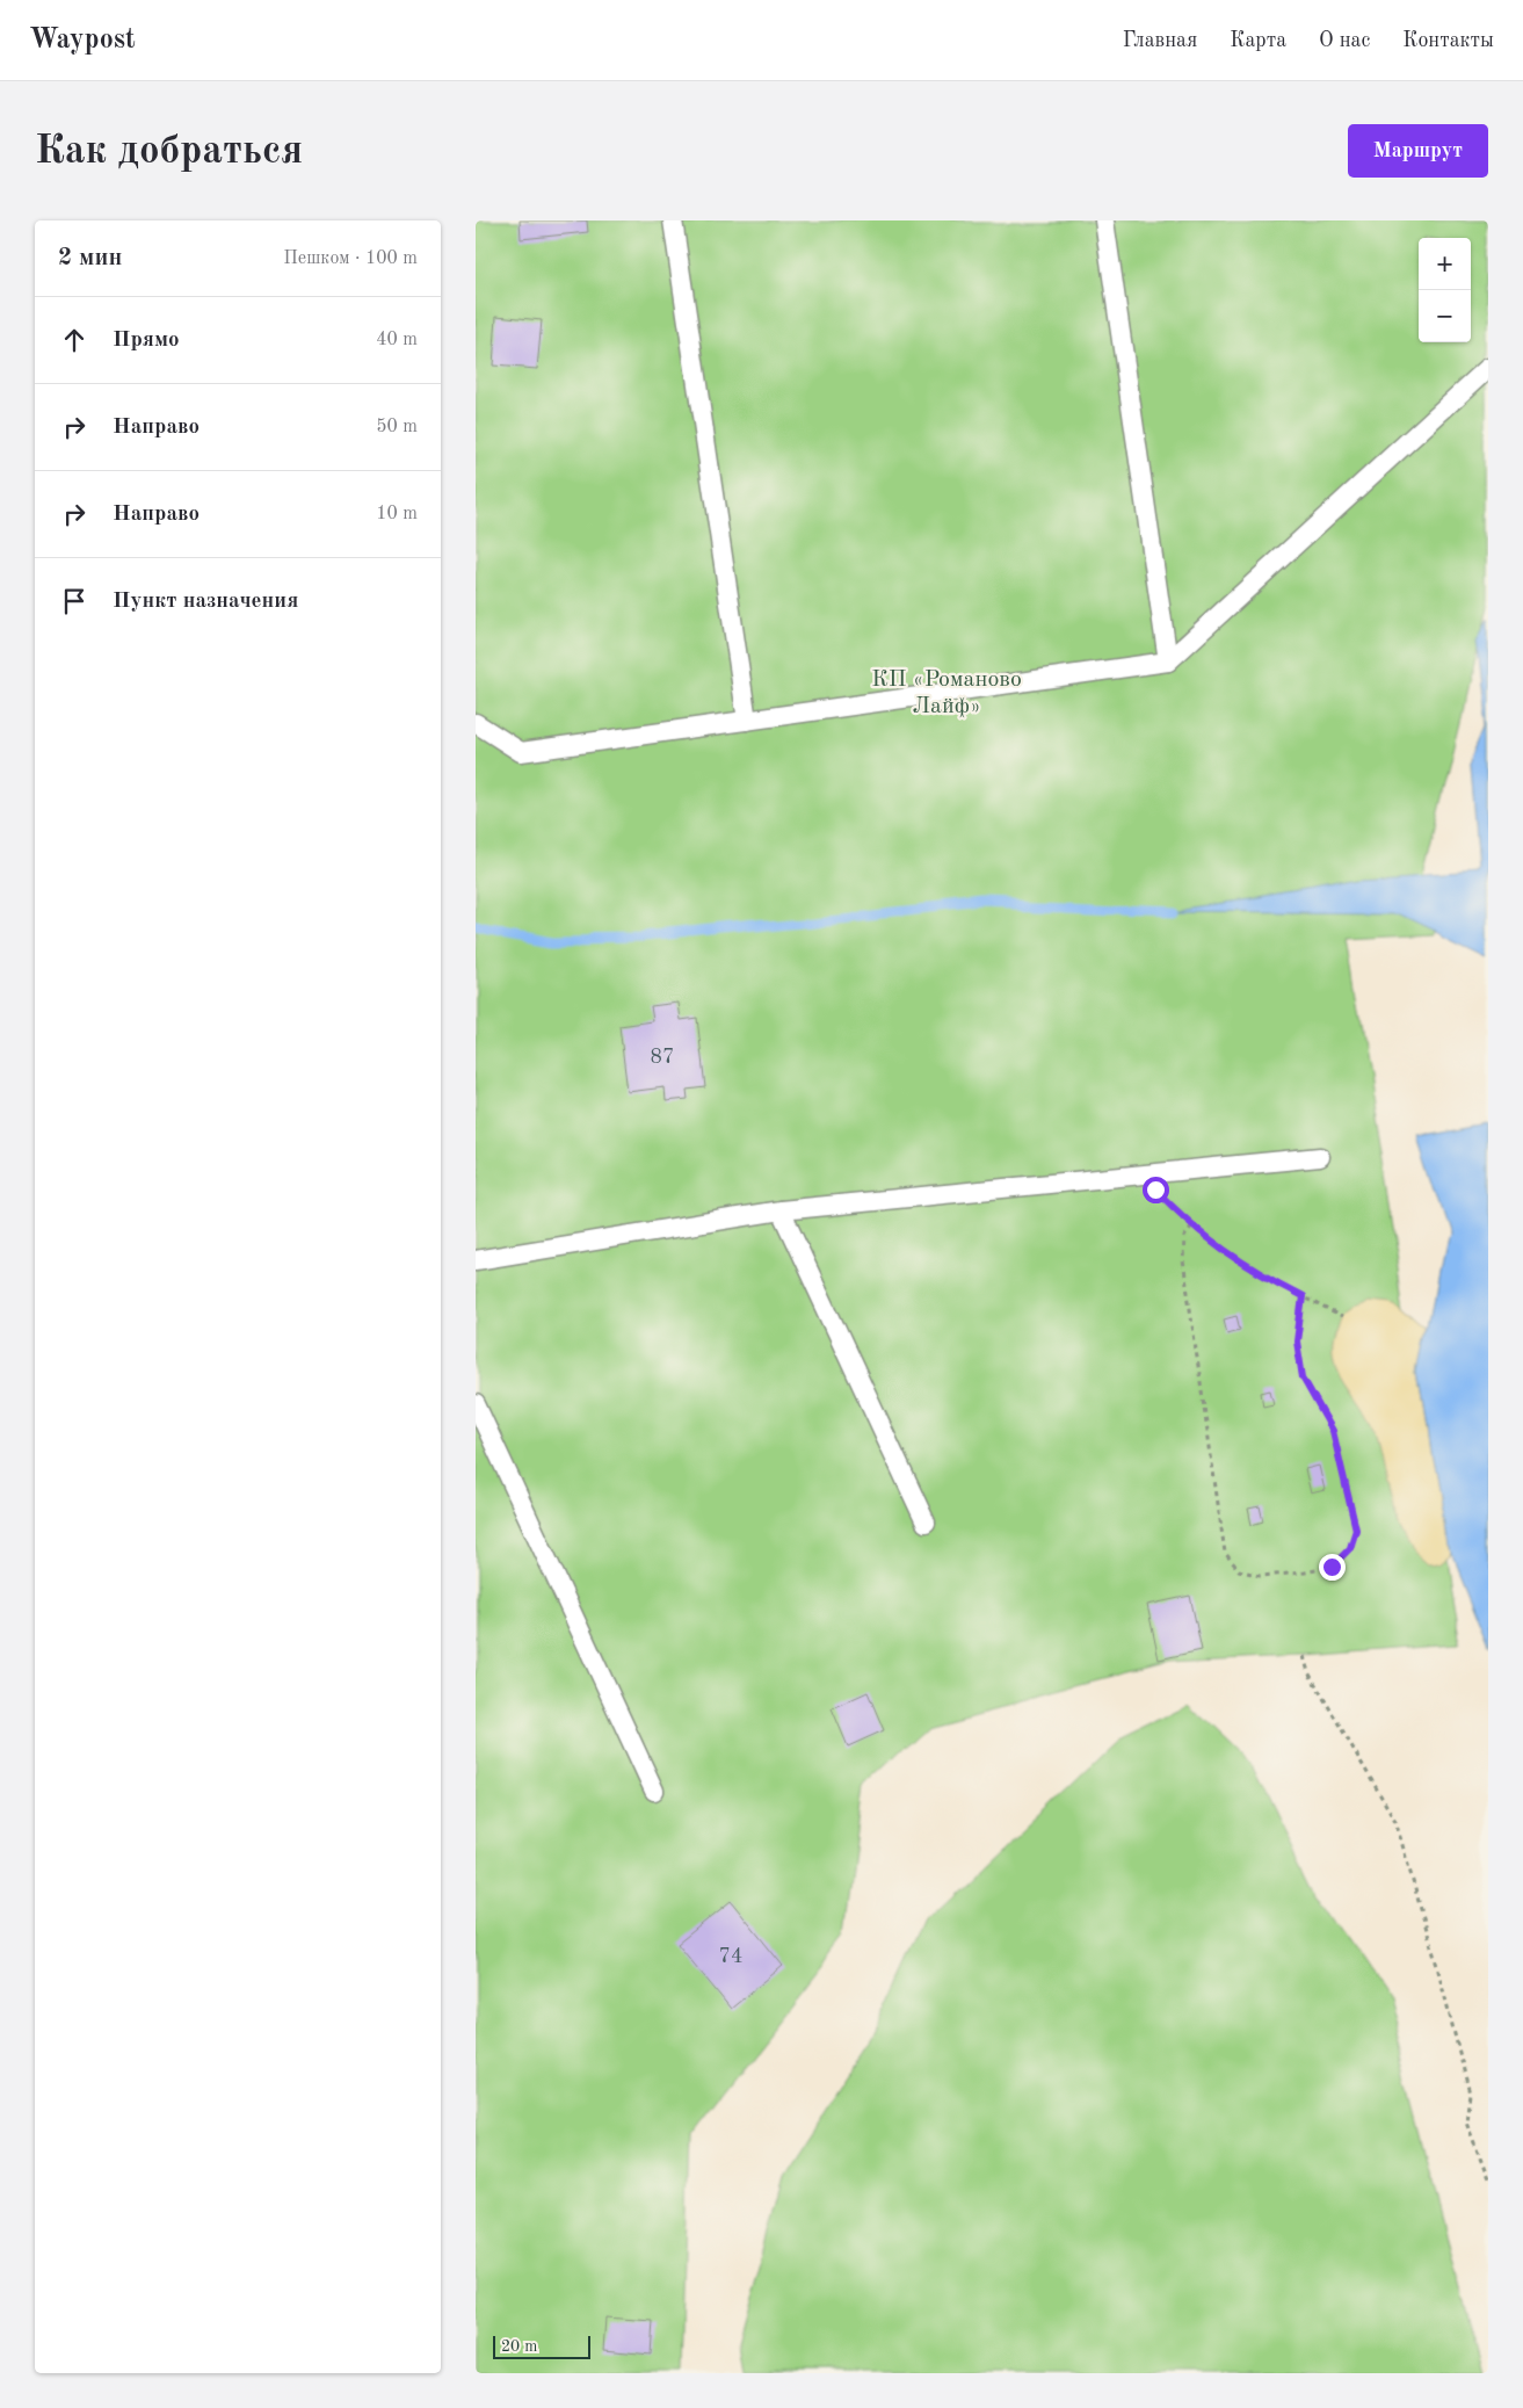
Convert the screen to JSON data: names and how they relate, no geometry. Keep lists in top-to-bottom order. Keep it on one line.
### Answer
{"parks":["КП «Романово Лайф»"],"house_numbers":["87","74"],"scale_bar":"20 m","page":{"header":"Waypost","nav":["Главная","Карта","О нас","Контакты"],"buttons":"Маршрут","title":"Как добраться","heading":["2 мин","Пешком · 100 m"],"map_buttons":["+","−"],"list":[["Прямо","40 m"],["Направо","50 m"],["Направо","10 m"],"Пункт назначения"],"scale":"20 m"}}
